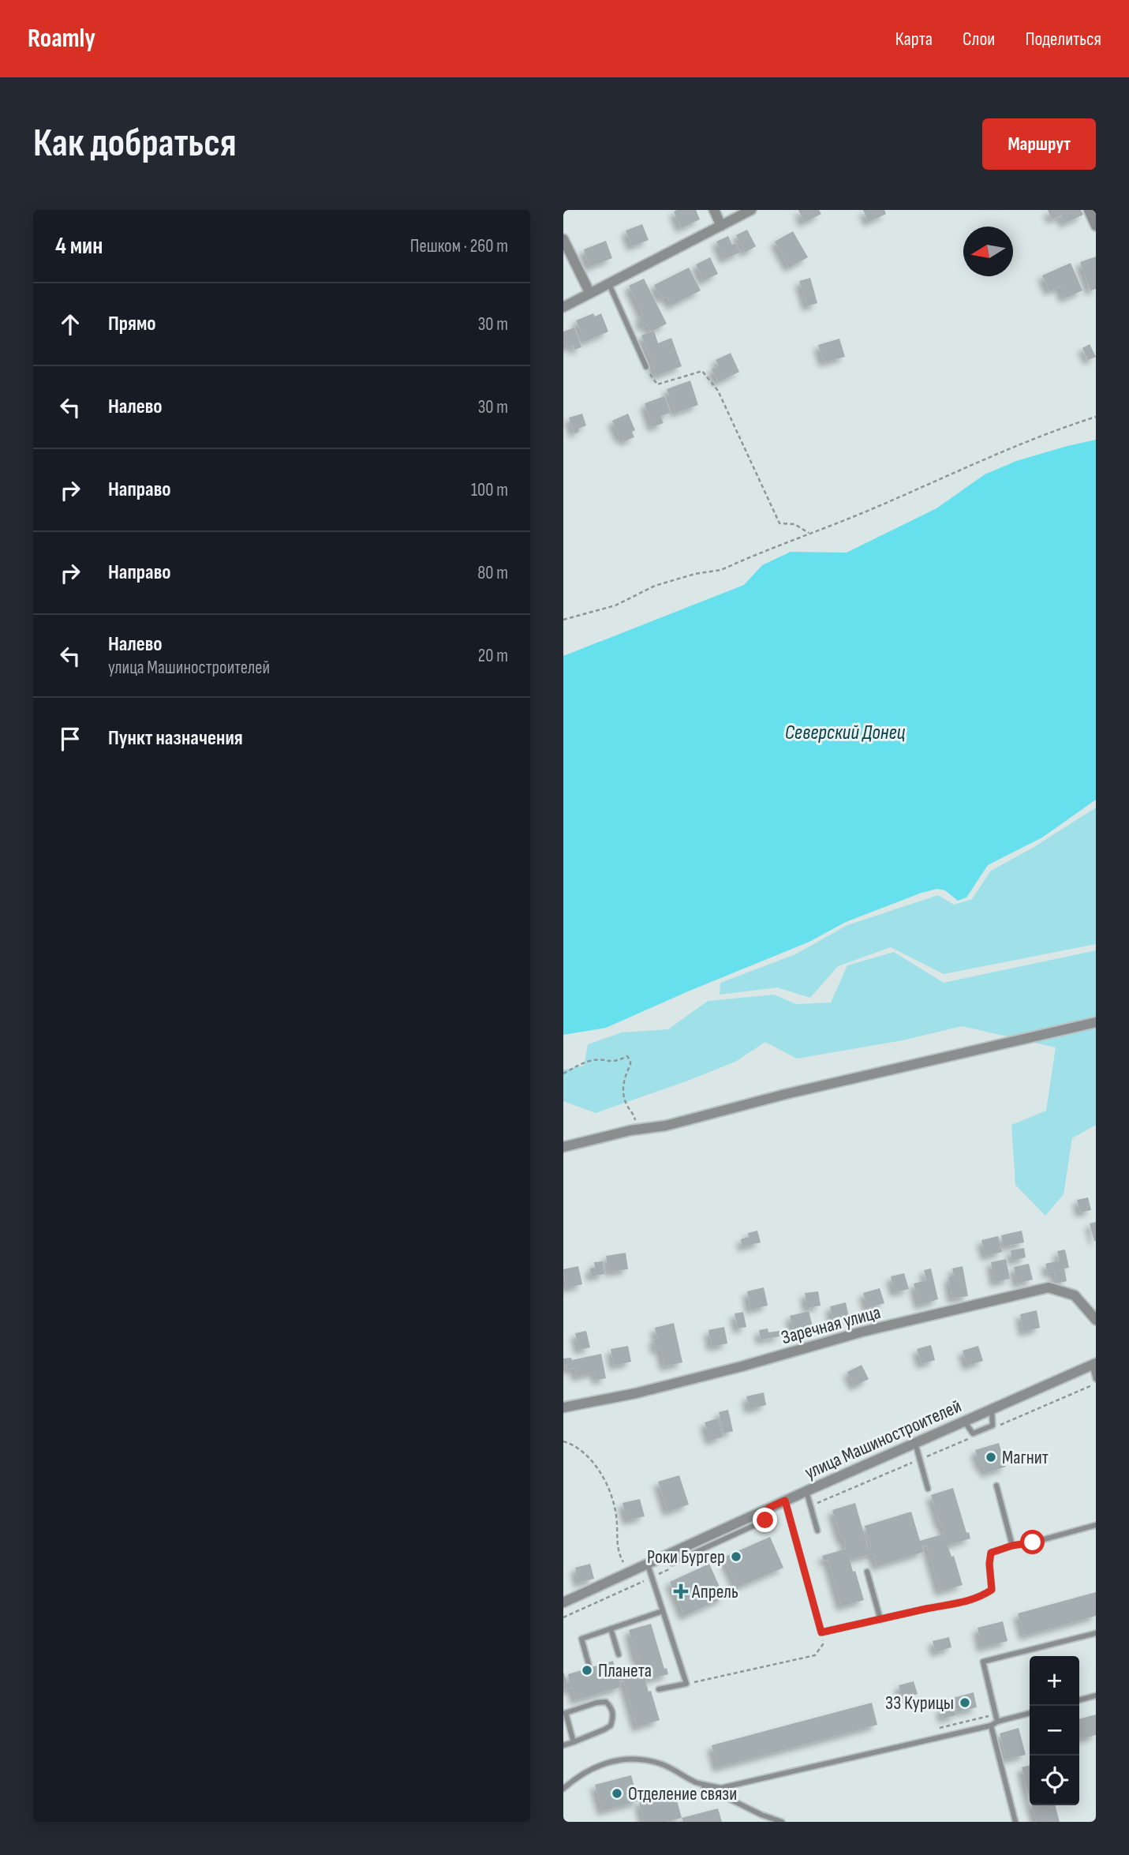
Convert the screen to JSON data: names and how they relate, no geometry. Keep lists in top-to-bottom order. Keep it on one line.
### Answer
{"streets":{"street":["Заречная улица","улица Машиностроителей"]},"water":["Северский Донец"],"places":{"other":["Магнит","Роки Бургер","Планета","33 Курицы","Отделение связи"],"health":["Апрель"]},"north":"left","page":{"header":"Roamly","nav":["Карта","Слои","Поделиться"],"buttons":"Маршрут","title":"Как добраться","heading":["4 мин","Пешком · 260 m"],"list":[["Прямо","30 m"],["Налево","30 m"],["Направо","100 m"],["Направо","80 m"],["Налево","улица Машиностроителей","20 m"],"Пункт назначения"],"map_buttons":["+","−"]}}
